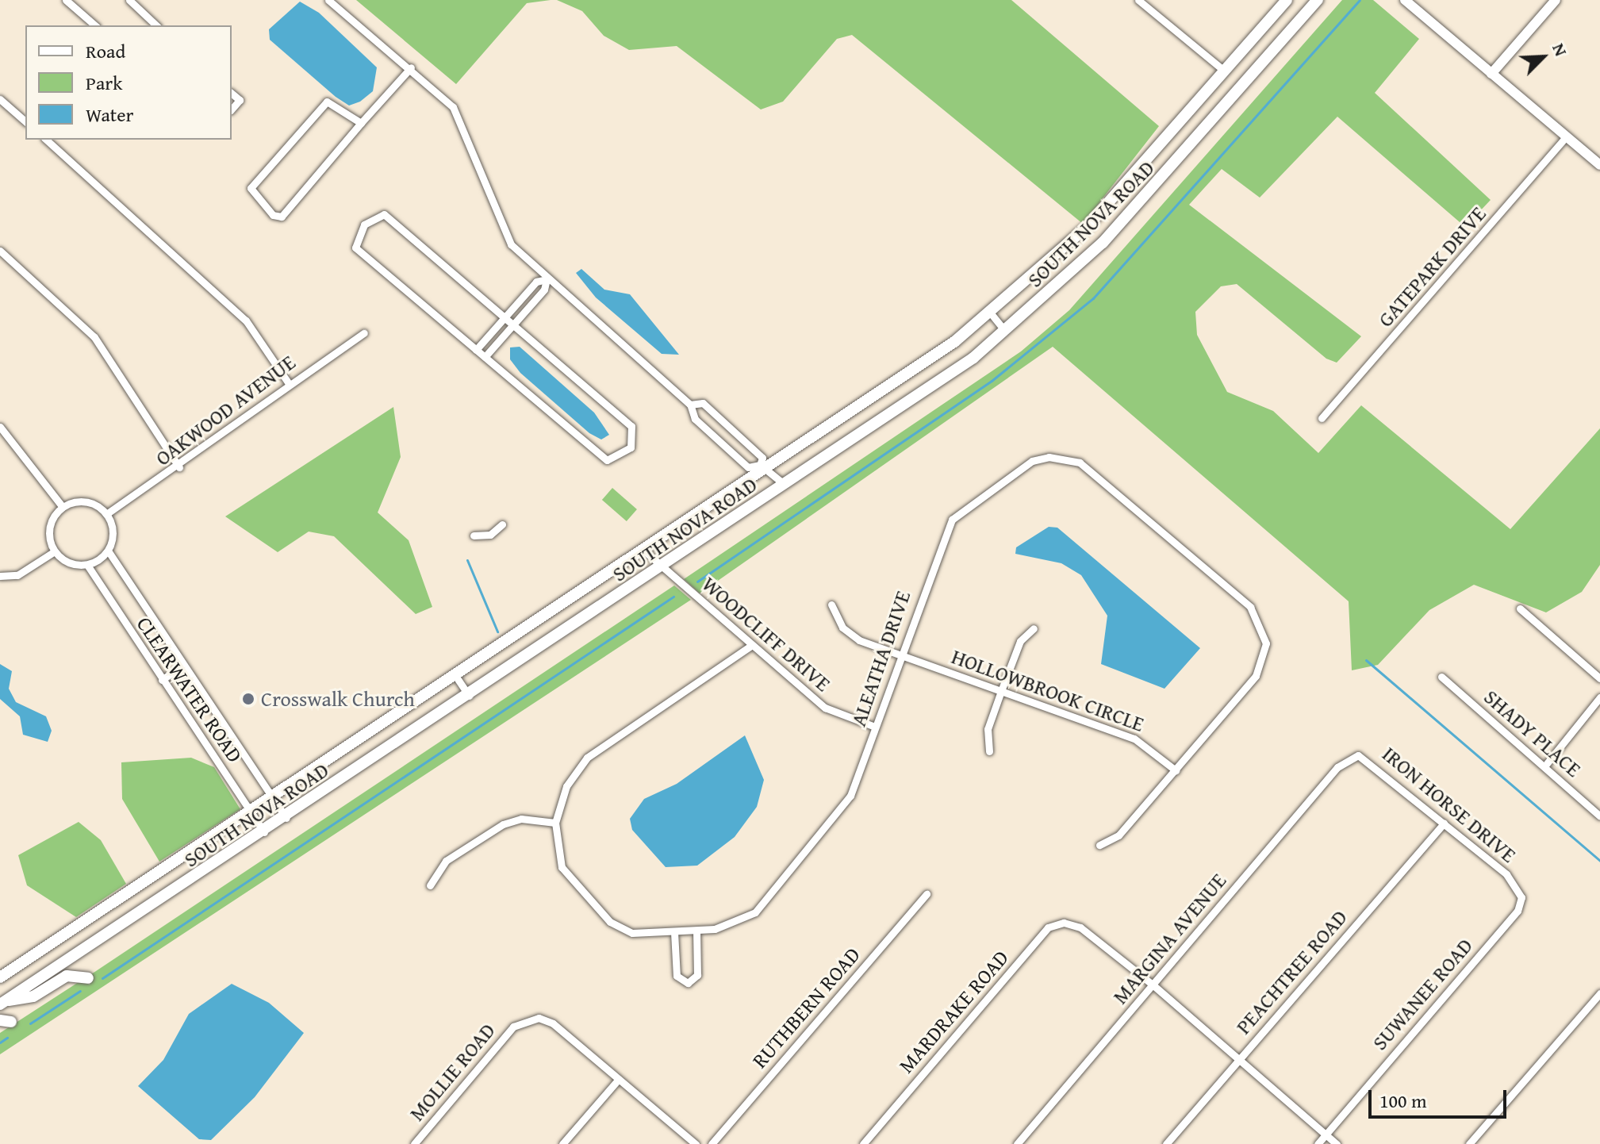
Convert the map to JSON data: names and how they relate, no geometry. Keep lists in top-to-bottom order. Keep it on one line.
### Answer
{"streets":{"main road":["SOUTH NOVA ROAD"],"street":["GATEPARK DRIVE","OAKWOOD AVENUE","WOODCLIFF DRIVE","ALEATHA DRIVE","CLEARWATER ROAD","HOLLOWBROOK CIRCLE","SHADY PLACE","IRON HORSE DRIVE","MARGINA AVENUE","PEACHTREE ROAD","SUWANEE ROAD","RUTHBERN ROAD","MARDRAKE ROAD","MOLLIE ROAD"]},"crossings":[["SOUTH NOVA ROAD","WOODCLIFF DRIVE"],["SOUTH NOVA ROAD","CLEARWATER ROAD"],["OAKWOOD AVENUE","CLEARWATER ROAD"],["WOODCLIFF DRIVE","ALEATHA DRIVE"],["ALEATHA DRIVE","HOLLOWBROOK CIRCLE"],["IRON HORSE DRIVE","MARGINA AVENUE"],["IRON HORSE DRIVE","PEACHTREE ROAD"],["IRON HORSE DRIVE","SUWANEE ROAD"],["MARGINA AVENUE","MARDRAKE ROAD"]],"places":["Crosswalk Church"],"legend":["Road","Park","Water"],"scale_bar":"100 m","north":"top right"}
